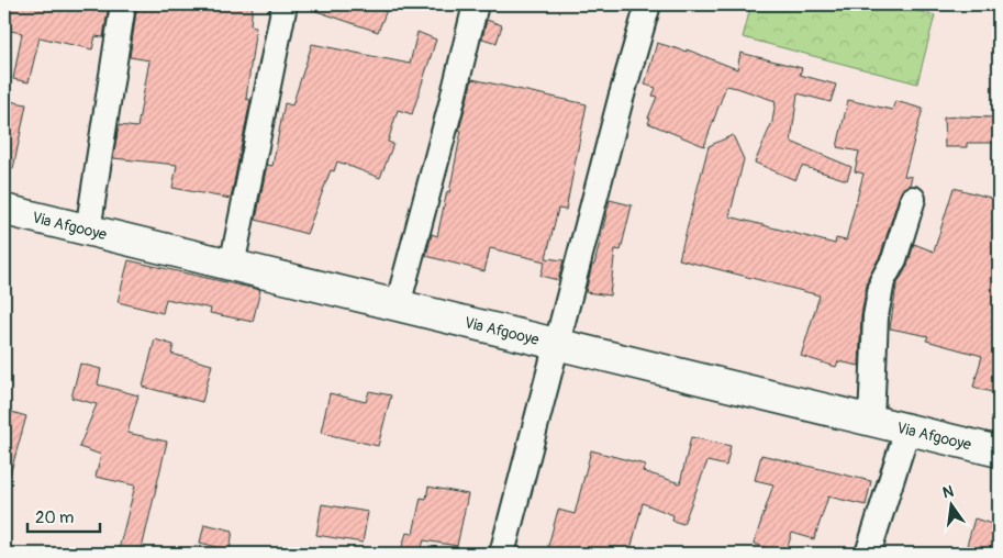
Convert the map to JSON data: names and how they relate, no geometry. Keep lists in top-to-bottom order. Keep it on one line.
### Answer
{"streets":{"main road":["Via Afgooye"]},"scale_bar":"20 m","north":"top"}
